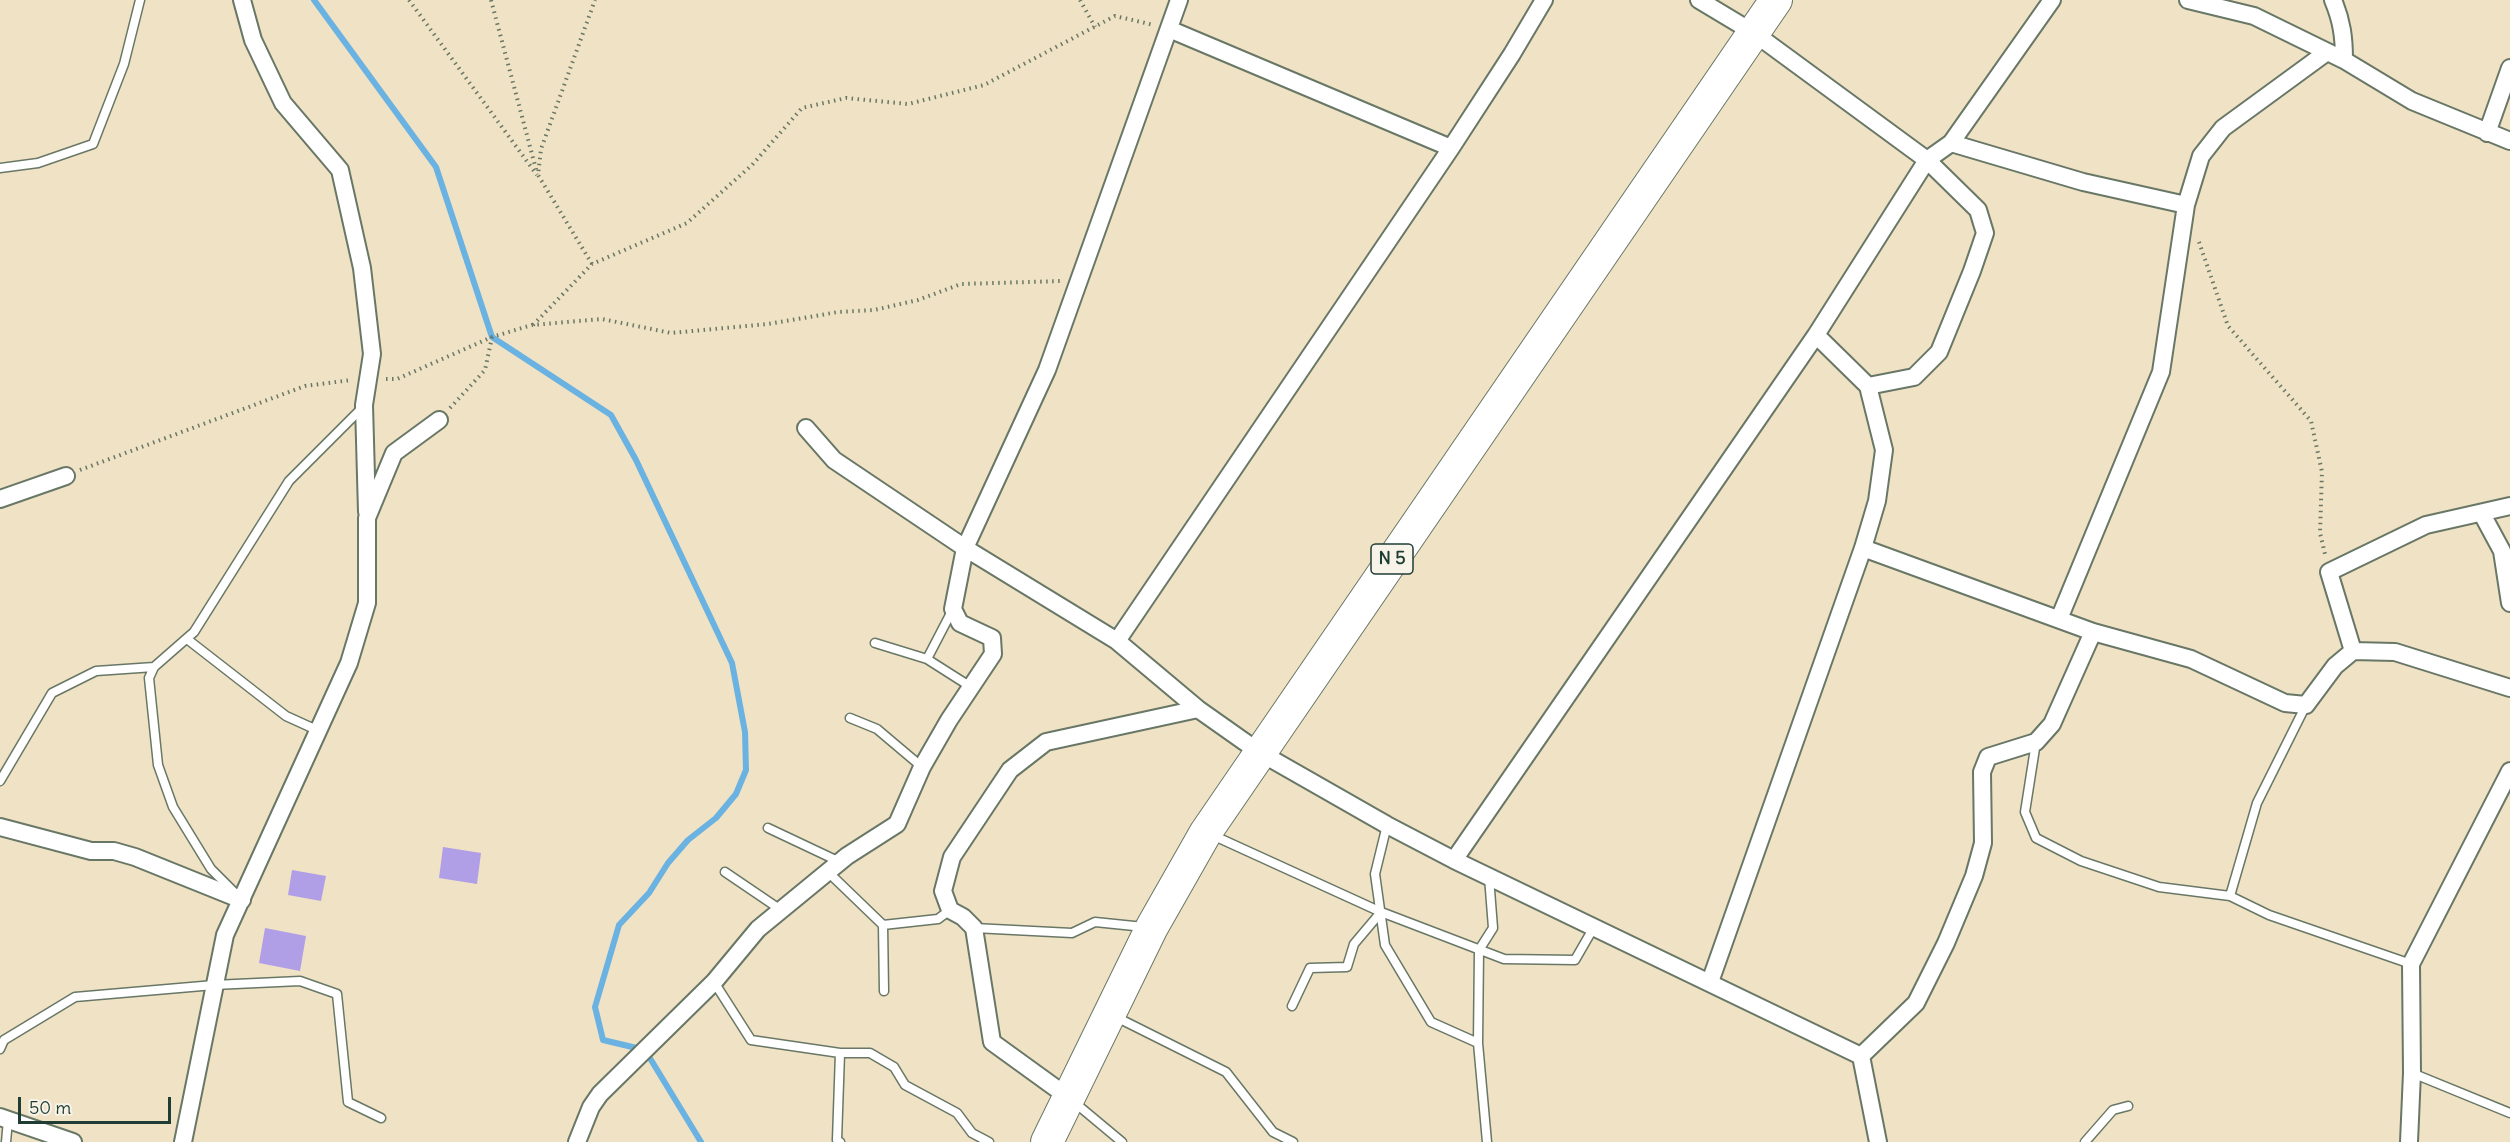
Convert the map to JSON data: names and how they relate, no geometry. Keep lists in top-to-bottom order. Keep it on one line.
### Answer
{"streets":{"highway":["N 5"]},"scale_bar":"50 m"}
